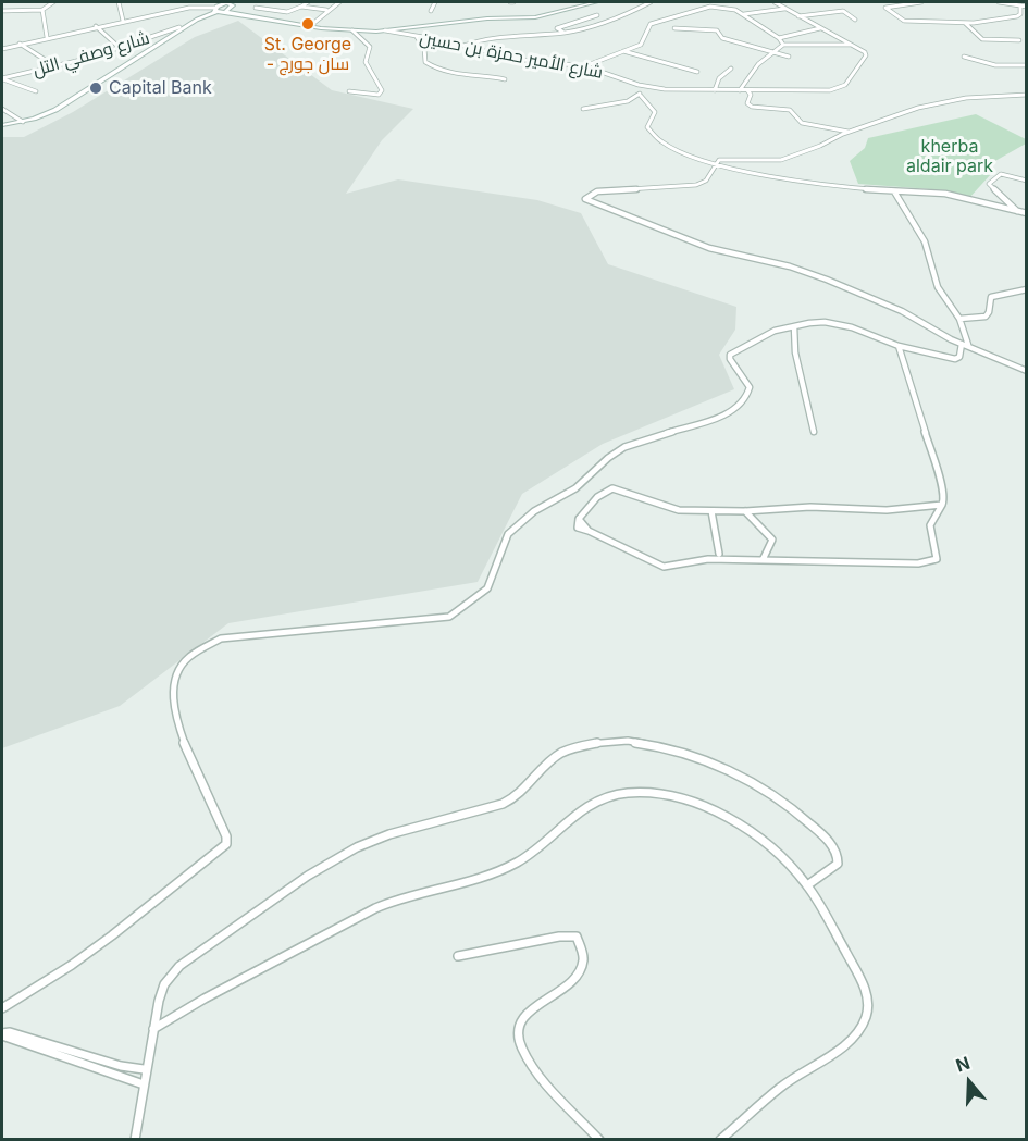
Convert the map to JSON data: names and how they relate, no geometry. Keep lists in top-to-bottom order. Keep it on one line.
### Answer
{"streets":{"street":["شارع وصفي التل","شارع الأمير حمزة بن حسين"]},"parks":["kherba aldair park"],"places":["St. George - سان جورج","Capital Bank"],"north":"top"}
